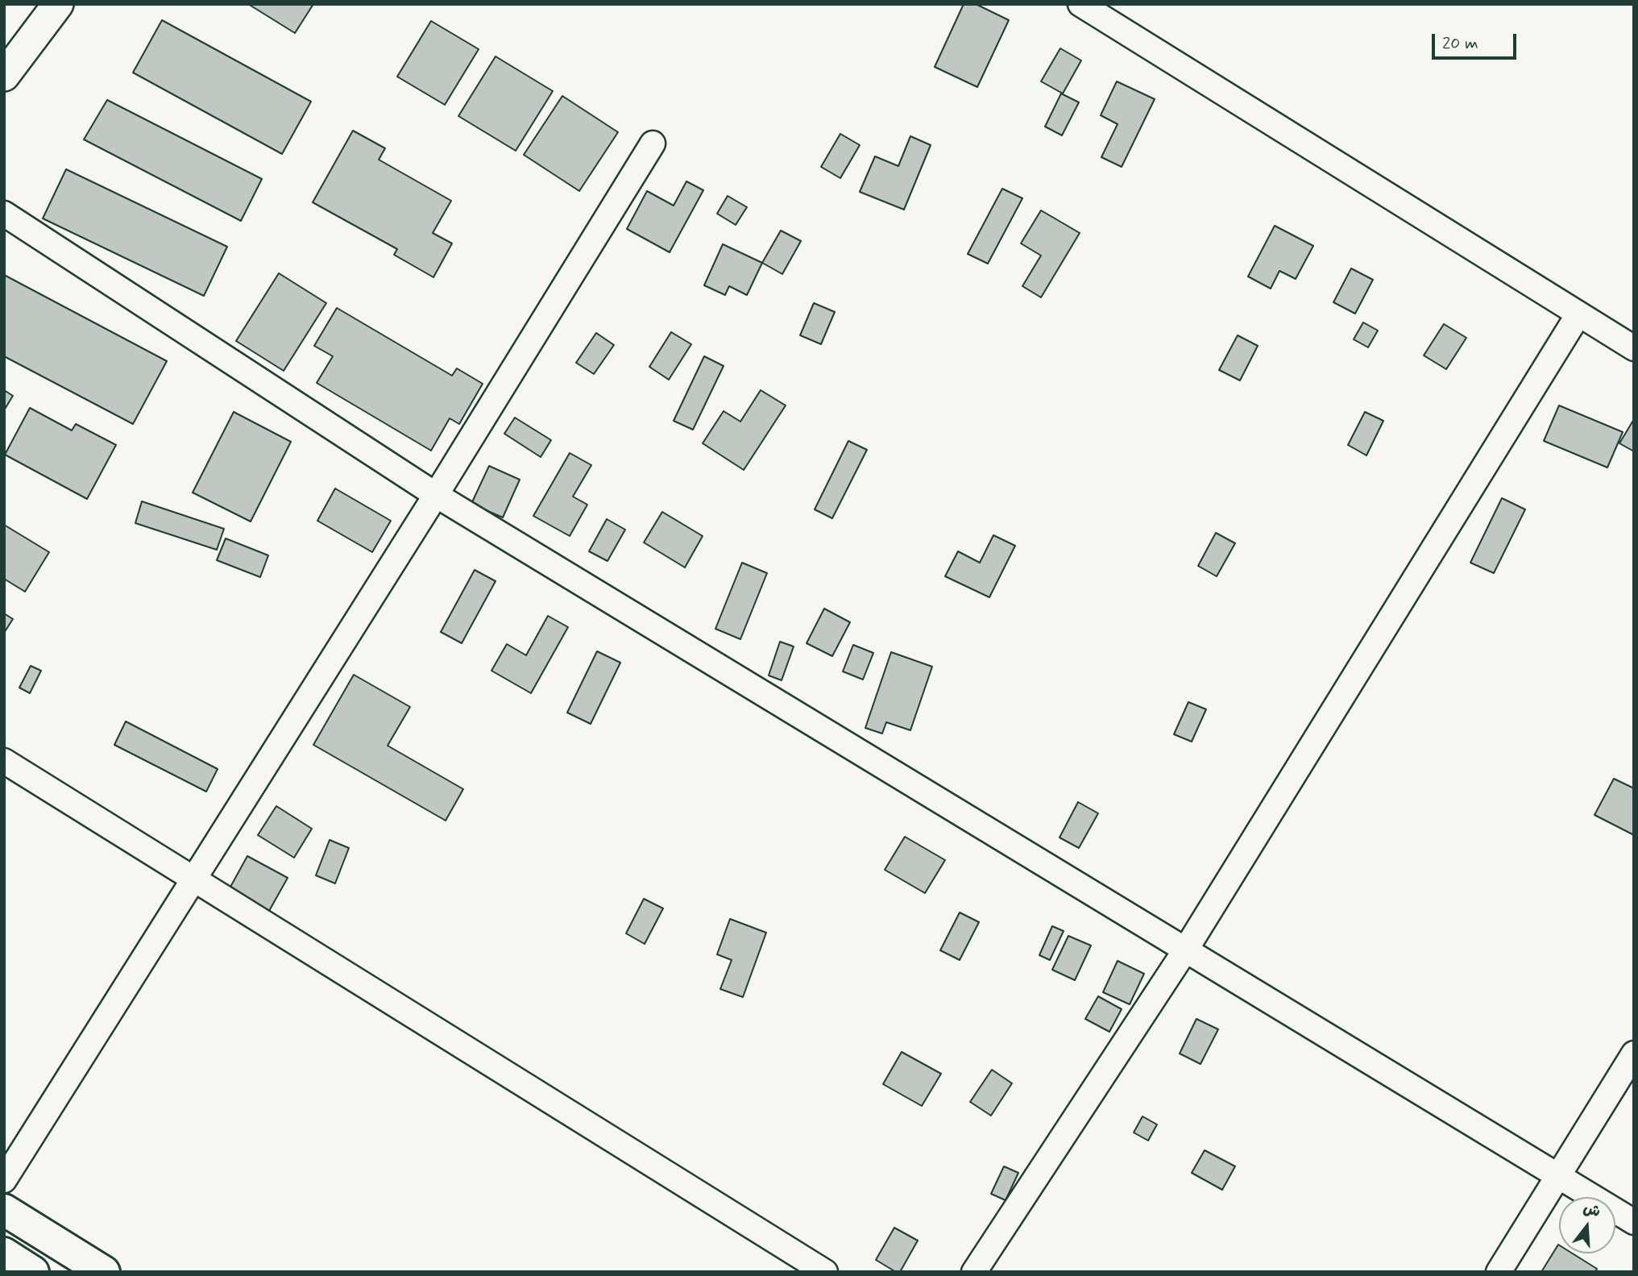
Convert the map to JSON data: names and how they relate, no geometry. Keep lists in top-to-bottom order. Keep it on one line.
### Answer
{"scale_bar":"20 m","north":"top"}
